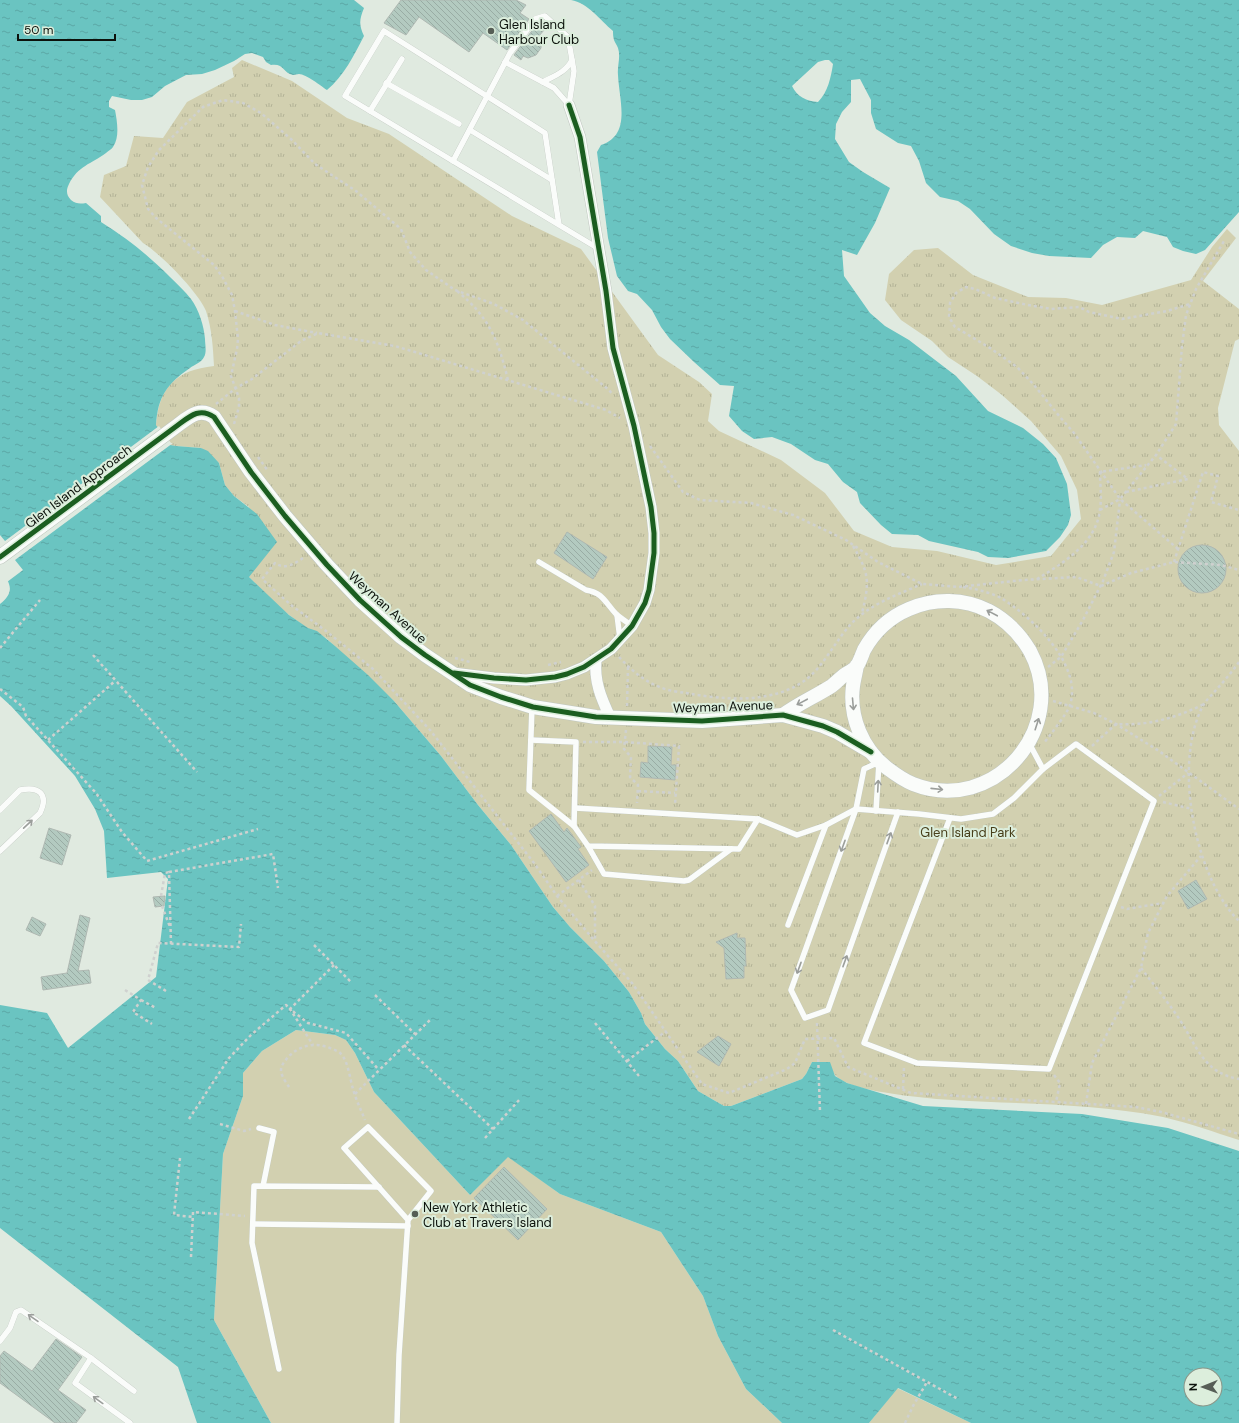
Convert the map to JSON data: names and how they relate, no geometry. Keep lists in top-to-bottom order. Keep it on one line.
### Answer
{"streets":{"street":["Glen Island Approach","Weyman Avenue"]},"crossings":[["Glen Island Approach","Weyman Avenue"]],"parks":["Glen Island Park"],"places":["Glen Island Harbour Club","New York Athletic Club at Travers Island"],"scale_bar":"50 m","north":"left"}
